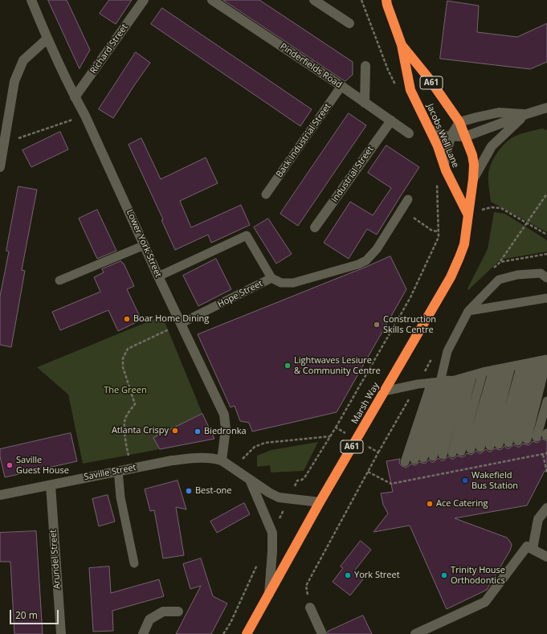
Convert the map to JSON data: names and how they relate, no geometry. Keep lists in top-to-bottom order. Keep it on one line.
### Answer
{"streets":{"highway":["A61","Jacobs Well Lane","Marsh Way"],"street":["Richard Street","Pinderfields Road","Industrial Street","Lower York Street","Saville Street","Arundel Street"],"lane":["Back Industrial Street","Hope Street"]},"crossings":[["Richard Street","Lower York Street"],["Pinderfields Road","Back Industrial Street"],["Pinderfields Road","Industrial Street"],["Jacobs Well Lane","Marsh Way"],["Lower York Street","Hope Street"],["Lower York Street","Saville Street"],["Saville Street","Arundel Street"]],"parks":["The Green"],"places":["Boar Home Dining","Construction Skills Centre","Lightwaves Lesiure & Community Centre","Atlanta Crispy","Biedronka","Saville Guest House","Wakefield Bus Station","Best-one","Ace Catering","York Street","Trinity House Orthodontics"],"scale_bar":"20 m"}
